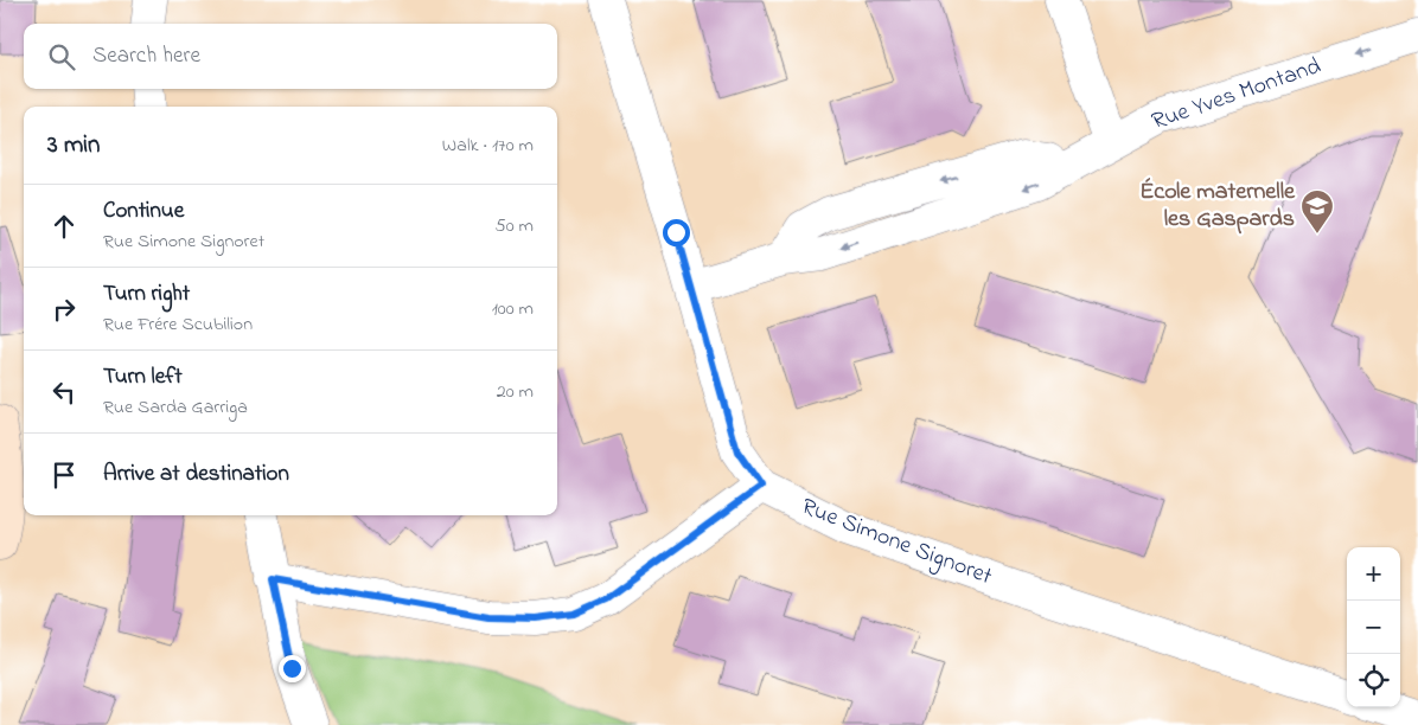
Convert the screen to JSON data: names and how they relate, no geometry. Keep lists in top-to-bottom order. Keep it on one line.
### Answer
{"streets":{"street":["Rue Yves Montand","Rue Simone Signoret"]},"crossings":[["Rue Yves Montand","Rue Simone Signoret"]],"one_way":["Rue Yves Montand"],"places":{"school or university":["École maternelle les Gaspards"]},"page":{"search":"Search here","heading":["3 min","Walk · 170 m"],"list":[["Continue","Rue Simone Signoret","50 m"],["Turn right","Rue Frére Scubilion","100 m"],["Turn left","Rue Sarda Garriga","20 m"],"Arrive at destination"],"map_buttons":["+","−"]}}
